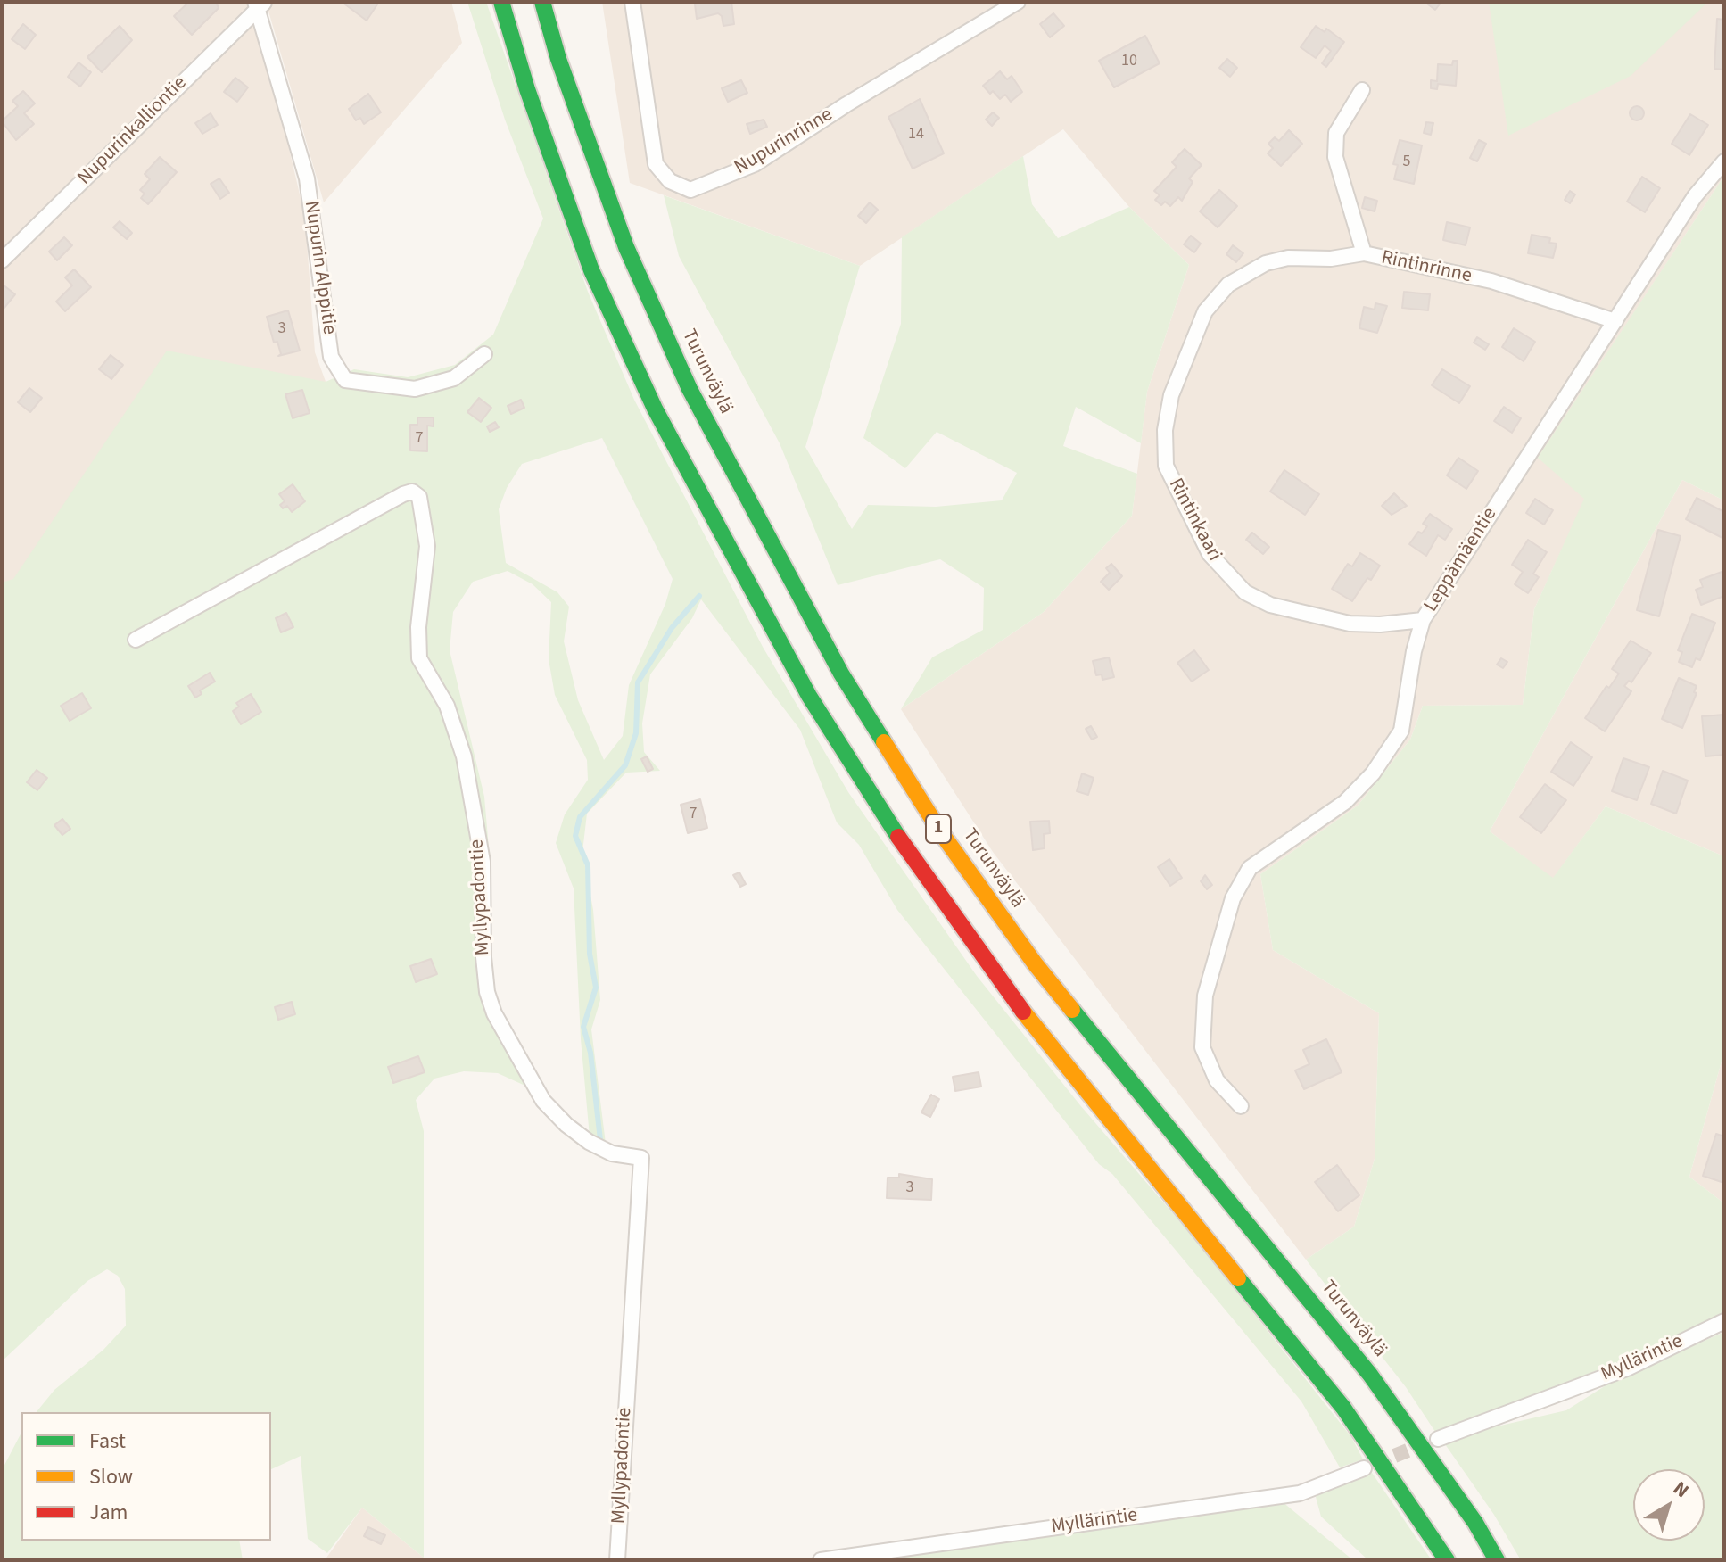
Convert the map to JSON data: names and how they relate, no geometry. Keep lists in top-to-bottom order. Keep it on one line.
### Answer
{"streets":{"highway":["Turunväylä","1"],"street":["Nupurinkalliontie","Nupurinrinne","Nupurin Alppitie","Rintinrinne","Rintinkaari","Leppämäentie","Myllypadontie","Myllärintie"]},"crossings":[["Nupurinkalliontie","Nupurin Alppitie"],["Rintinrinne","Rintinkaari"],["Rintinrinne","Leppämäentie"],["Rintinkaari","Leppämäentie"]],"house_numbers":["10","14","5","3","7","7","3"],"legend":["Fast","Slow","Jam"],"north":"top right"}
